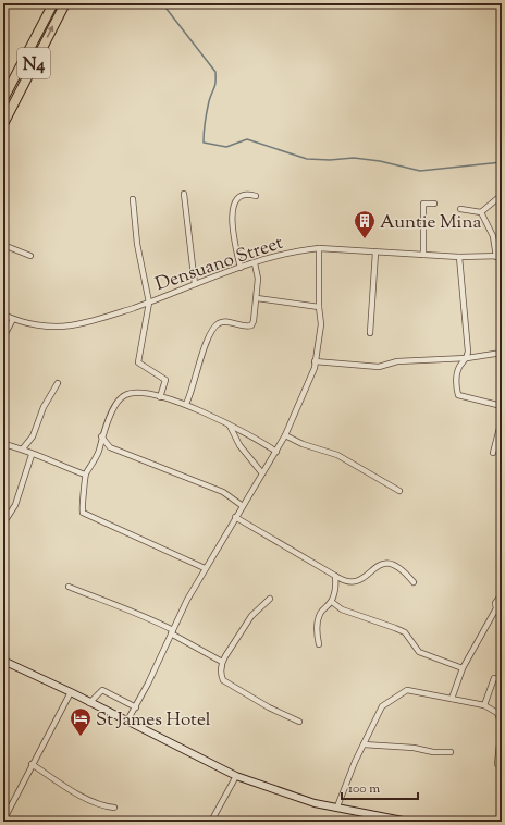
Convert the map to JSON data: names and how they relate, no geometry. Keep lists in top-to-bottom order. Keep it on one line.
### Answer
{"streets":{"highway":["N4"],"street":["Densuano Street"]},"places":{"building":["Auntie Mina"],"hotel":["St James Hotel"]},"scale_bar":"100 m"}
